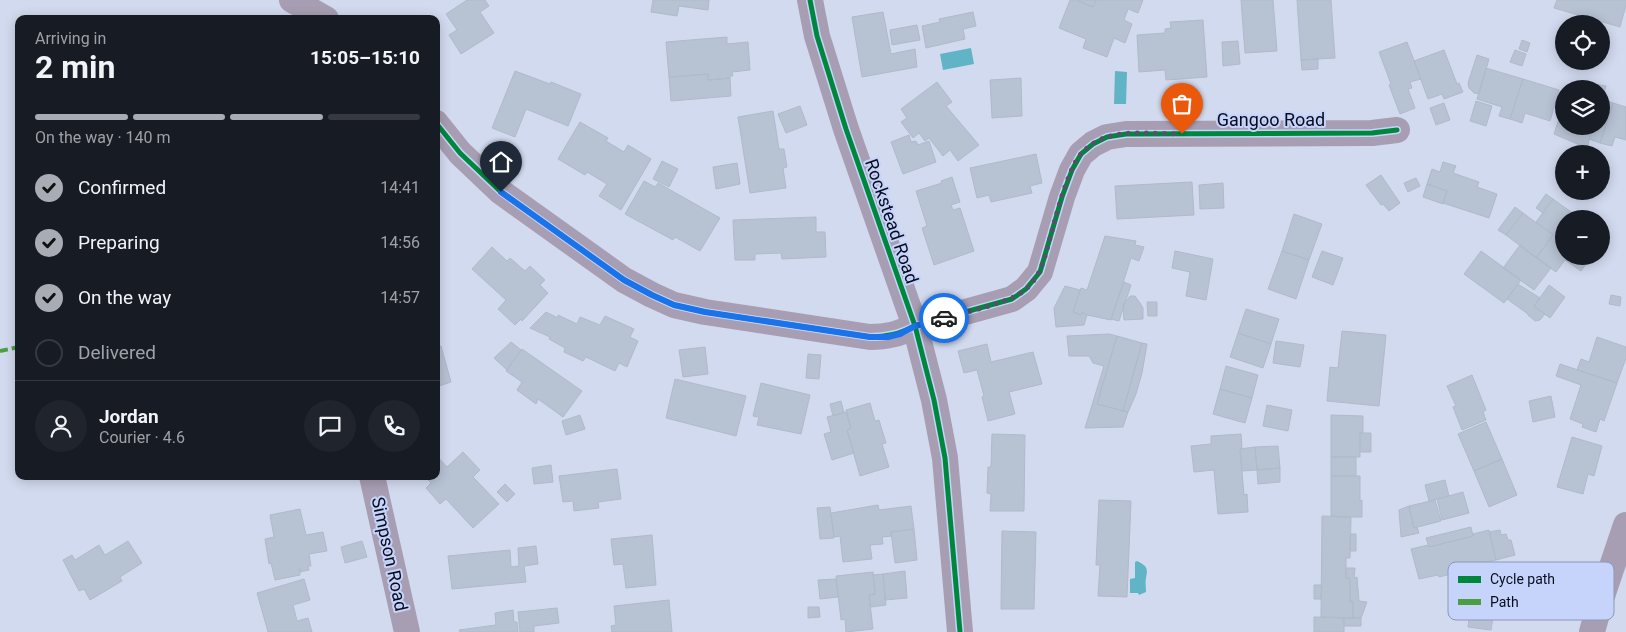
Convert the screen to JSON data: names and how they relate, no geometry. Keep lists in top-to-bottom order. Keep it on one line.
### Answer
{"streets":{"street":["Gangoo Road","Rockstead Road","Simpson Road"]},"crossings":[["Gangoo Road","Rockstead Road"]],"legend":["Cycle path","Path"],"page":{"map_buttons":["+","−"],"heading":["2 min","Arriving in","15:05–15:10"],"panel":["Jordan","Courier · 4.6"],"bar":"On the way · 140 m","list":[["Confirmed","14:41"],["Preparing","14:56"],["On the way","14:57"],"Delivered"]}}
